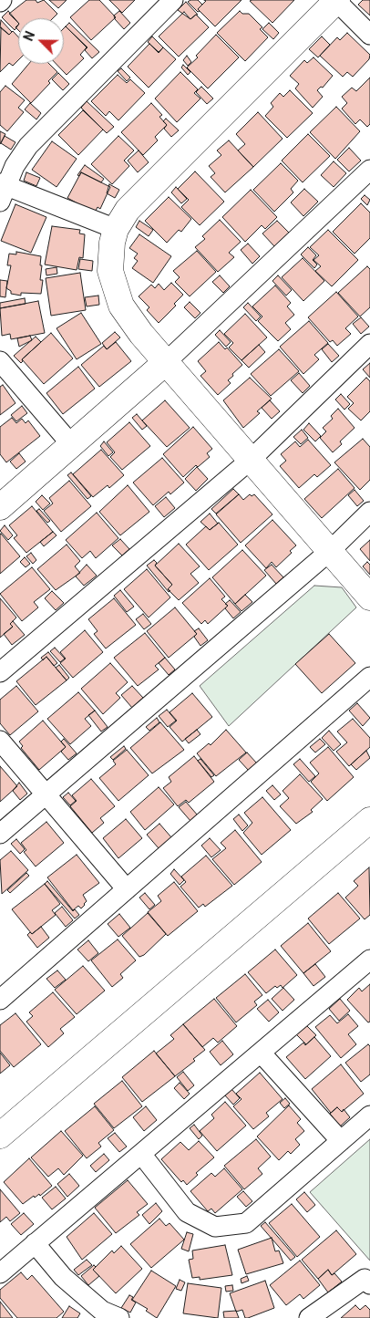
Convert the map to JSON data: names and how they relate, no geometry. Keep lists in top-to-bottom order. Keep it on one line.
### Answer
{"north":"top left"}
